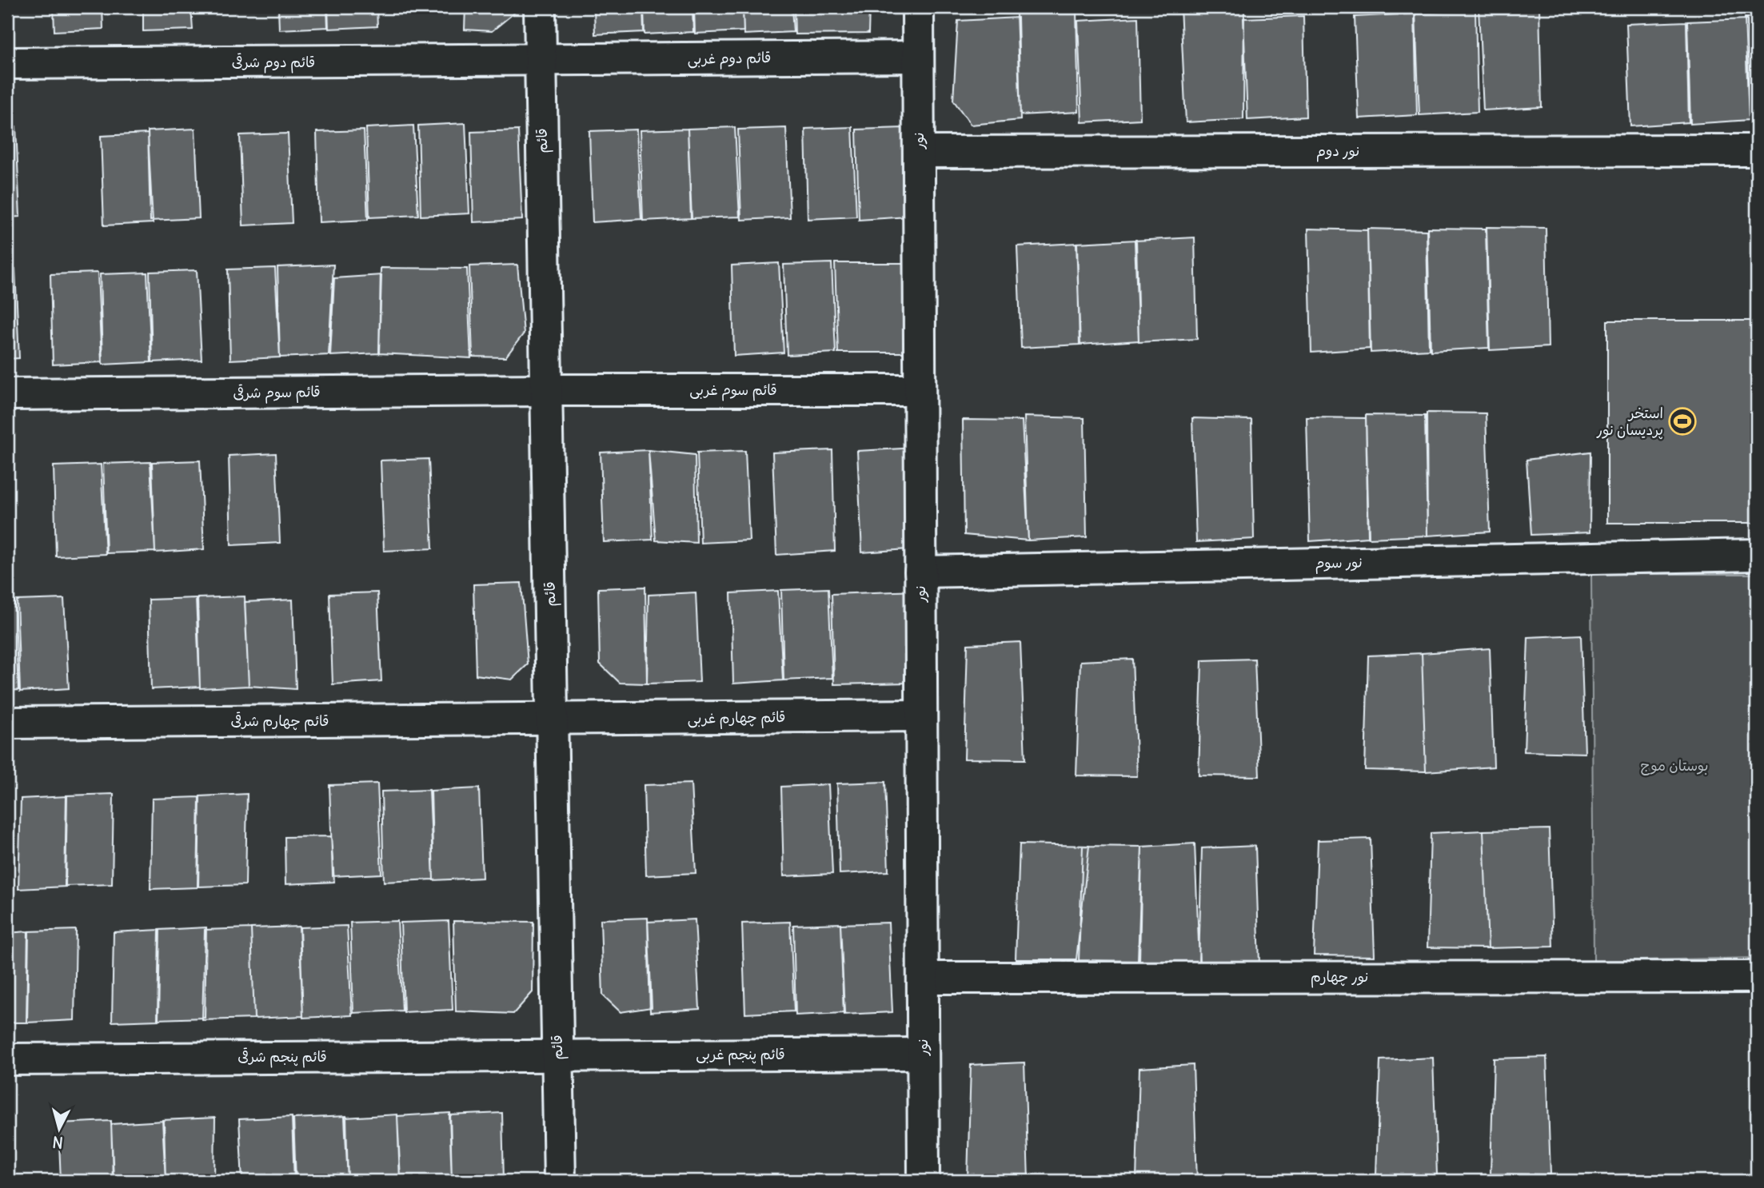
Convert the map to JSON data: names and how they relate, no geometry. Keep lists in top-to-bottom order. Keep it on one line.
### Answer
{"streets":{"street":["قائم دوم غربی","قائم دوم شرقی","قائم","نور","نور دوم","قائم سوم غربی","قائم سوم شرقی","نور سوم","قائم چهارم غربی","قائم چهارم شرقی","نور چهارم","قائم پنجم غربی","قائم پنجم شرقی"]},"crossings":[["قائم دوم غربی","قائم دوم شرقی"],["قائم دوم غربی","قائم"],["قائم دوم غربی","نور"],["قائم دوم شرقی","قائم"],["قائم","قائم سوم غربی"],["قائم","قائم سوم شرقی"],["قائم","قائم چهارم غربی"],["قائم","قائم چهارم شرقی"],["قائم","قائم پنجم غربی"],["قائم","قائم پنجم شرقی"],["نور","نور دوم"],["نور","قائم سوم غربی"],["نور","نور سوم"],["نور","قائم چهارم غربی"],["نور","نور چهارم"],["نور","قائم پنجم غربی"],["قائم سوم غربی","قائم سوم شرقی"],["قائم چهارم غربی","قائم چهارم شرقی"],["قائم پنجم غربی","قائم پنجم شرقی"]],"parks":["بوستان موج"],"places":{"sports":["استخر پردیسان نور"]},"north":"bottom"}
